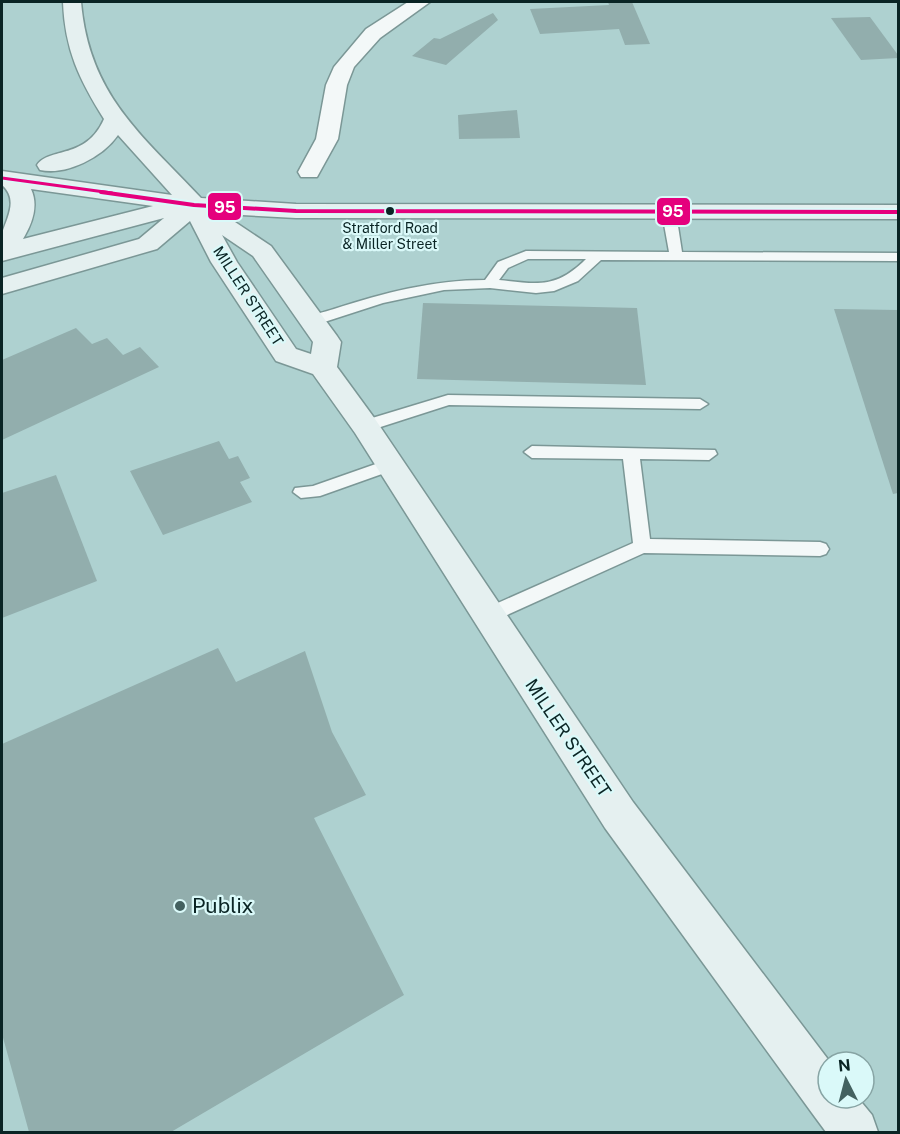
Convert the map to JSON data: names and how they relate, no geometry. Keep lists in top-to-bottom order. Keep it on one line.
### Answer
{"streets":{"main road":["MILLER STREET"]},"places":["Stratford Road & Miller Street","Publix"],"lines":["transit line 95"],"north":"top"}
